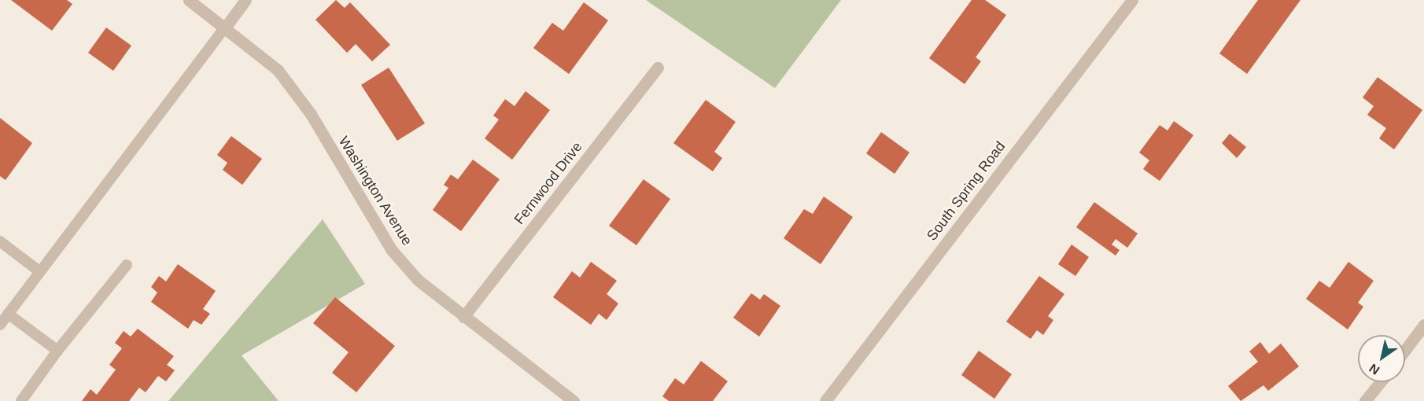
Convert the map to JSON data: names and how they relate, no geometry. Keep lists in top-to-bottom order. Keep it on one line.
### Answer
{"streets":{"street":["Fernwood Drive","Washington Avenue","South Spring Road"]},"crossings":[["Fernwood Drive","Washington Avenue"]],"north":"bottom left"}
